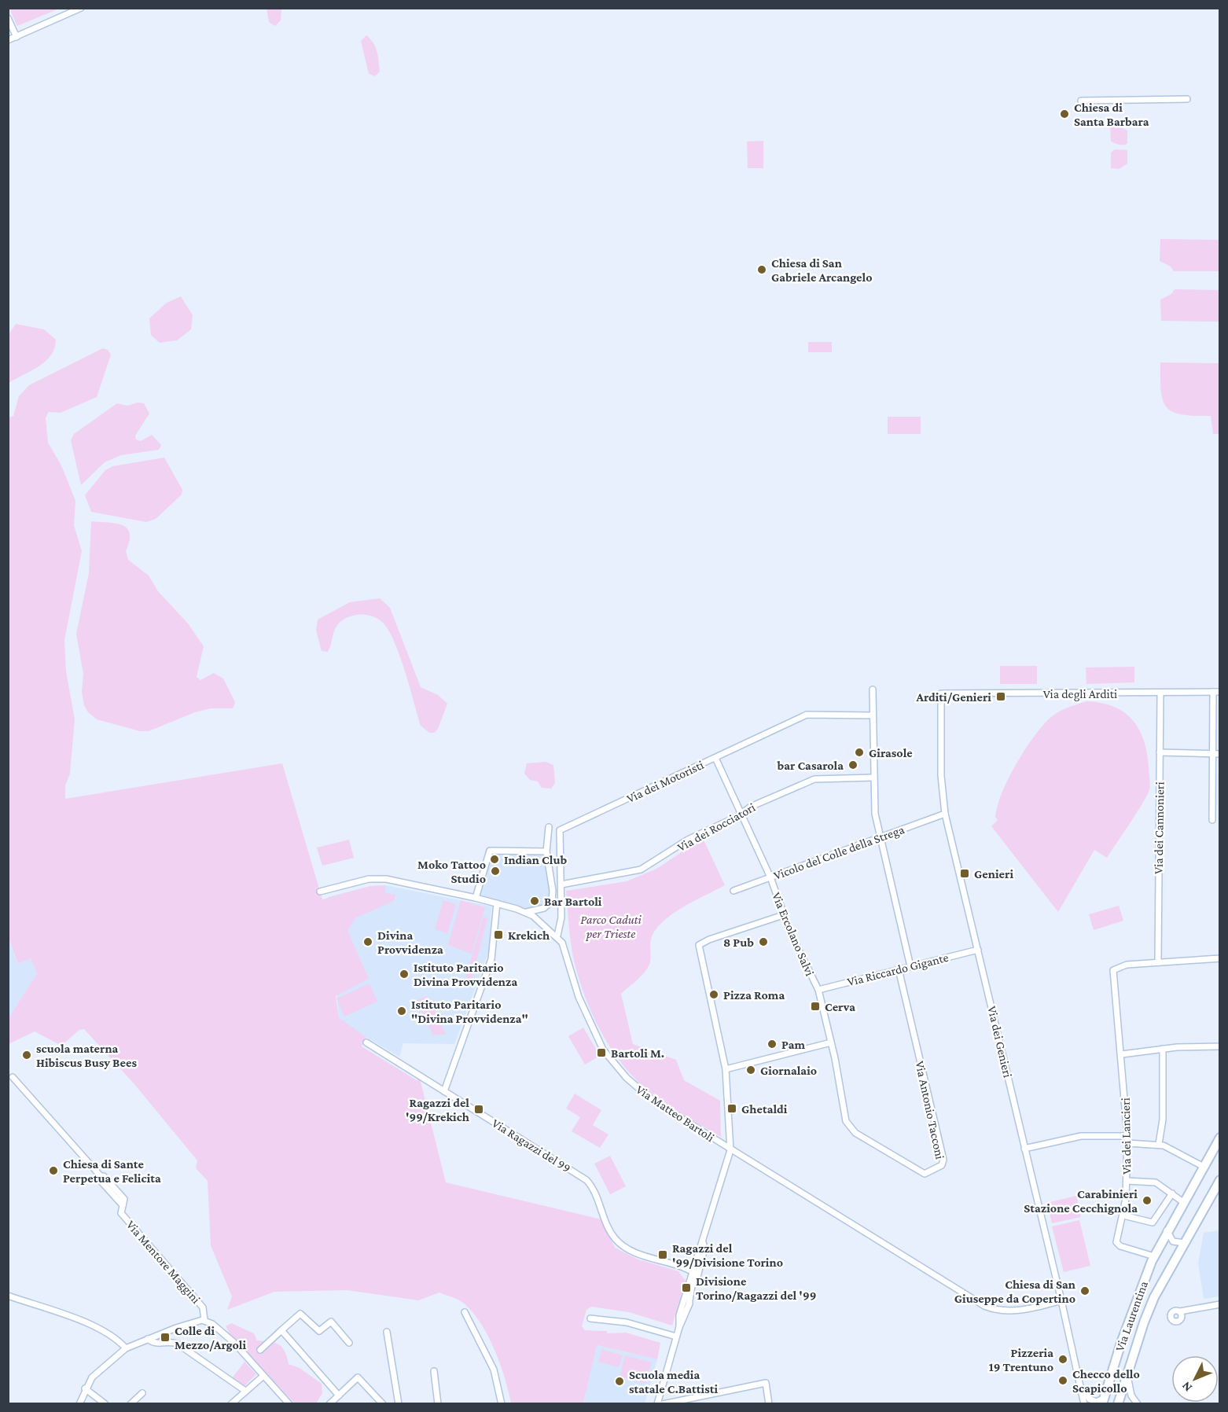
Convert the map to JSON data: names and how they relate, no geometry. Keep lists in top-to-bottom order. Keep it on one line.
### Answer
{"streets":{"main road":["Via Laurentina"],"street":["Via degli Arditi","Via dei Motoristi","Via dei Rocciatori","Via dei Cannonieri","Vicolo del Colle della Strega","Via Ercolano Salvi","Via Riccardo Gigante","Via dei Genieri","Via Antonio Tacconi","Via Matteo Bartoli","Via dei Lancieri","Via Ragazzi del 99","Via Mentore Maggini"]},"crossings":[["Via degli Arditi","Via dei Cannonieri"],["Via degli Arditi","Via dei Genieri"],["Via dei Motoristi","Via dei Rocciatori"],["Via dei Motoristi","Via Ercolano Salvi"],["Via dei Motoristi","Via Matteo Bartoli"],["Via dei Rocciatori","Via Ercolano Salvi"],["Via dei Cannonieri","Via dei Lancieri"],["Vicolo del Colle della Strega","Via Ercolano Salvi"],["Vicolo del Colle della Strega","Via dei Genieri"],["Via Ercolano Salvi","Via Riccardo Gigante"],["Via Ercolano Salvi","Via Antonio Tacconi"],["Via Riccardo Gigante","Via dei Genieri"],["Via Riccardo Gigante","Via Antonio Tacconi"],["Via dei Genieri","Via Matteo Bartoli"],["Via dei Lancieri","Via Laurentina"]],"parks":["Parco Caduti per Trieste"],"places":{"other":["Chiesa di Santa Barbara","Chiesa di San Gabriele Arcangelo","Girasole","bar Casarola","Indian Club","Moko Tattoo Studio","Bar Bartoli","Divina Provvidenza","8 Pub","Istituto Paritario Divina Provvidenza","Pizza Roma","Istituto Paritario \"Divina Provvidenza\"","Pam","scuola materna Hibiscus Busy Bees","Giornalaio","Chiesa di Sante Perpetua e Felicita","Carabinieri Stazione Cecchignola","Chiesa di San Giuseppe da Copertino","Pizzeria 19 Trentuno","Checco dello Scapicollo","Scuola media statale C.Battisti"],"transit":["Arditi/Genieri","Genieri","Krekich","Cerva","Bartoli M.","Ghetaldi","Ragazzi del '99/Krekich","Ragazzi del '99/Divisione Torino","Divisione Torino/Ragazzi del '99","Colle di Mezzo/Argoli"]},"north":"bottom left"}
